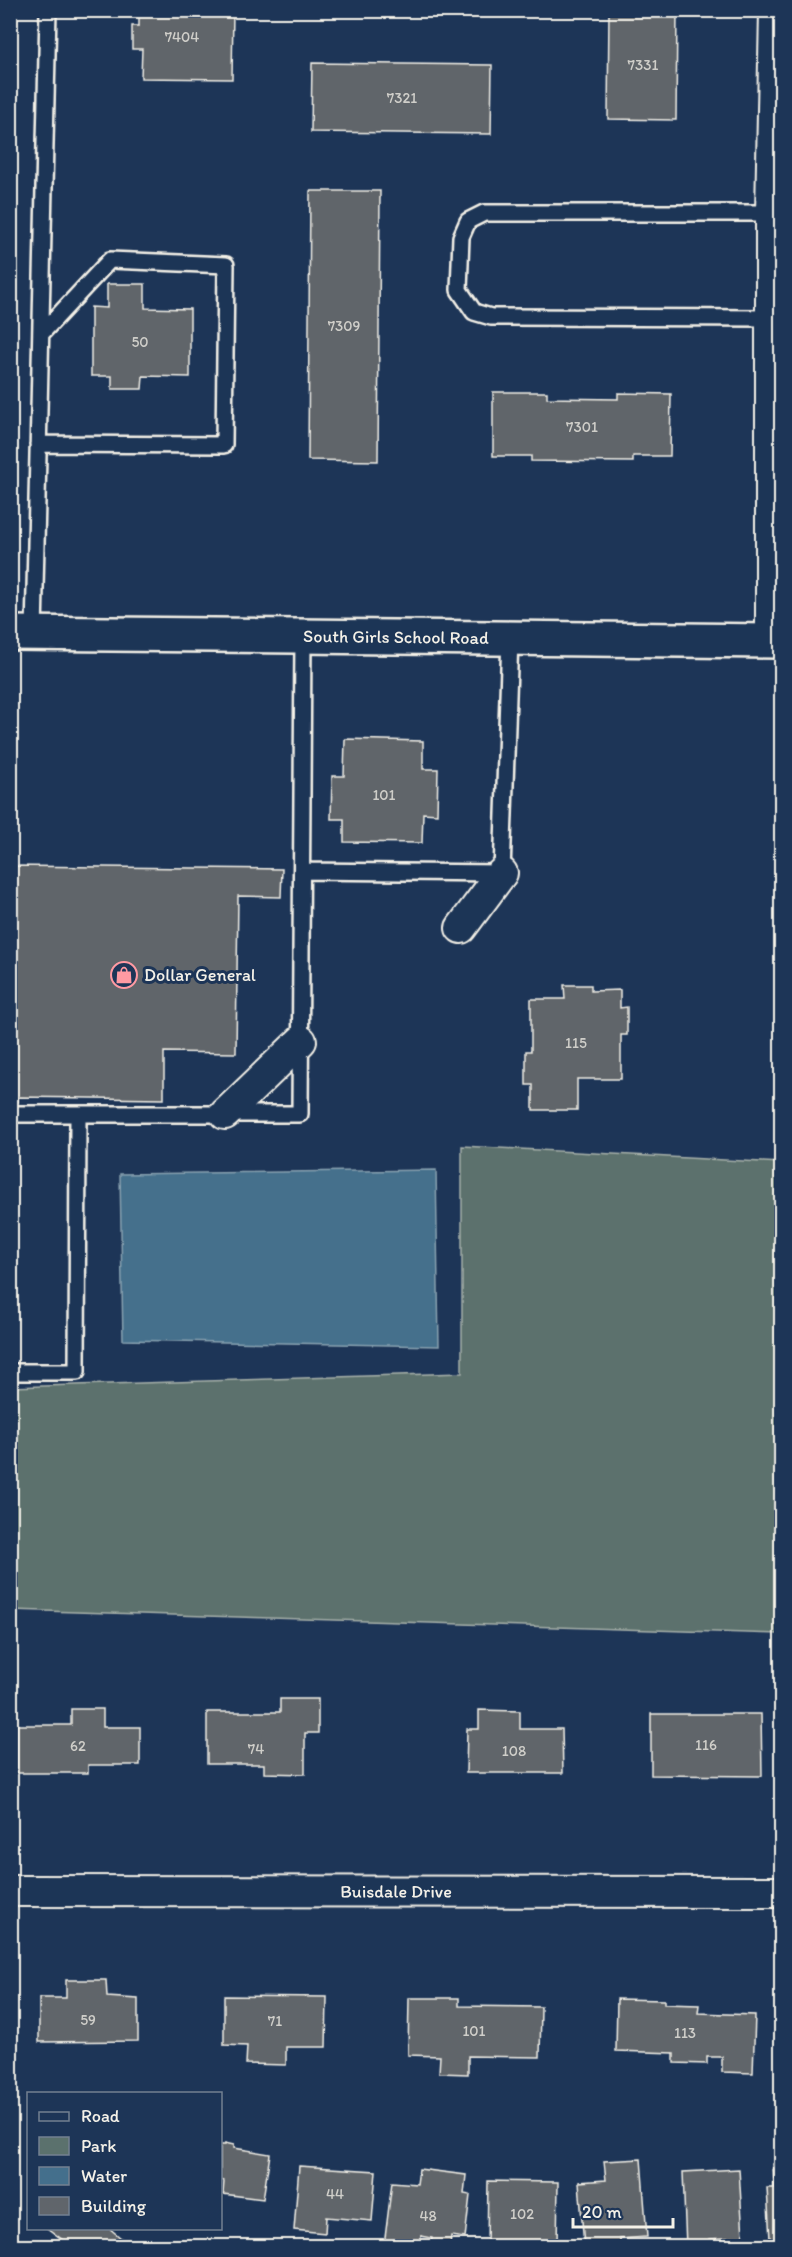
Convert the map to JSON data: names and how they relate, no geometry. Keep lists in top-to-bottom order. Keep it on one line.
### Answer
{"streets":{"main road":["South Girls School Road"],"street":["Buisdale Drive"]},"places":{"shop":["Dollar General"]},"house_numbers":["7404","7331","7321","7309","50","7301","101","115","116","62","74","108","59","71","101","113","44","102","48"],"legend":["Road","Park","Water","Building"],"scale_bar":"20 m"}
